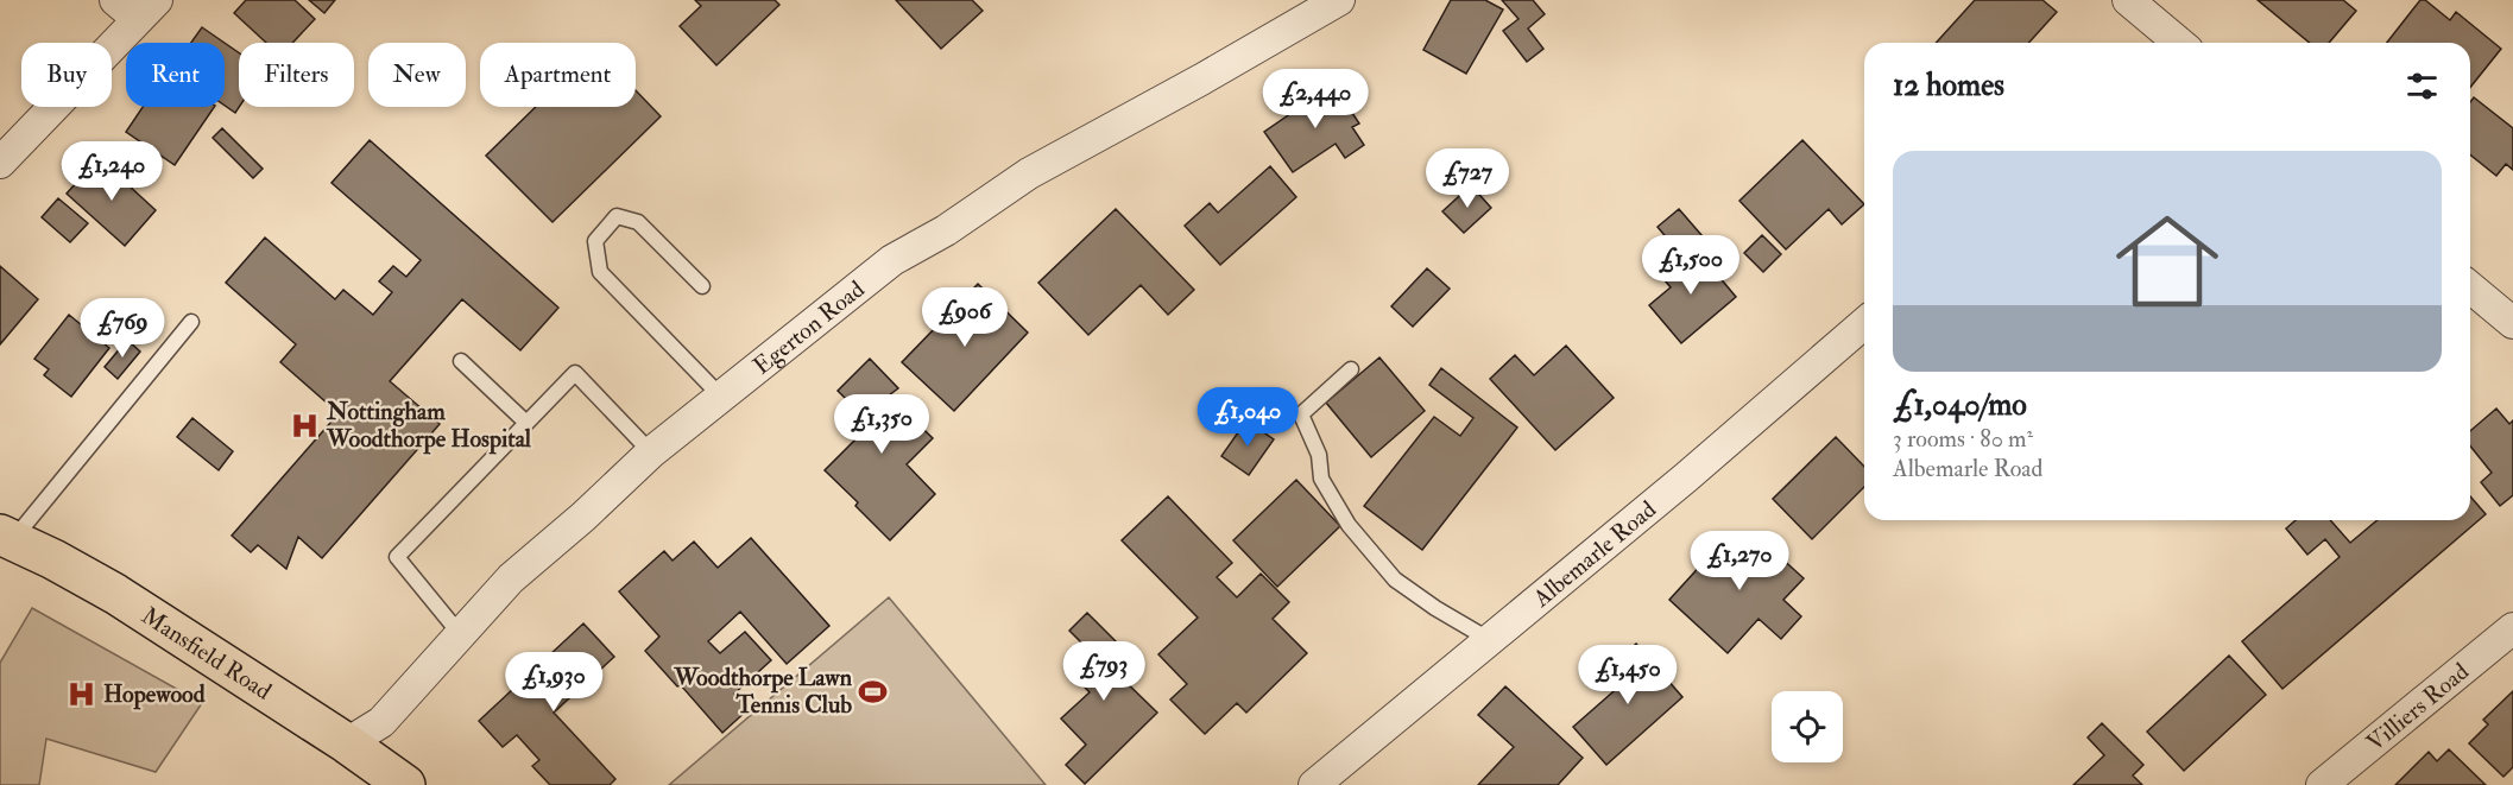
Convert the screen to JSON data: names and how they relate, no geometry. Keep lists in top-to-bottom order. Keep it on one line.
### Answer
{"streets":{"highway":["Mansfield Road"],"street":["Egerton Road","Albemarle Road","Villiers Road"]},"crossings":[["Egerton Road","Mansfield Road"]],"places":{"hospital":["Nottingham Woodthorpe Hospital","Hopewood"],"sports":["Woodthorpe Lawn Tennis Club"]},"page":{"chip":["Buy","Rent","Filters","New","Apartment"],"heading":"12 homes","price":["£2,440","£1,240","£727","£1,500","£906","£769","£1,040","£1,350","£1,270","£793","£1,450","£1,930"],"list":[{"name":"£1,040/mo","note":"3 rooms · 80 m² · Albemarle Road"}]}}
